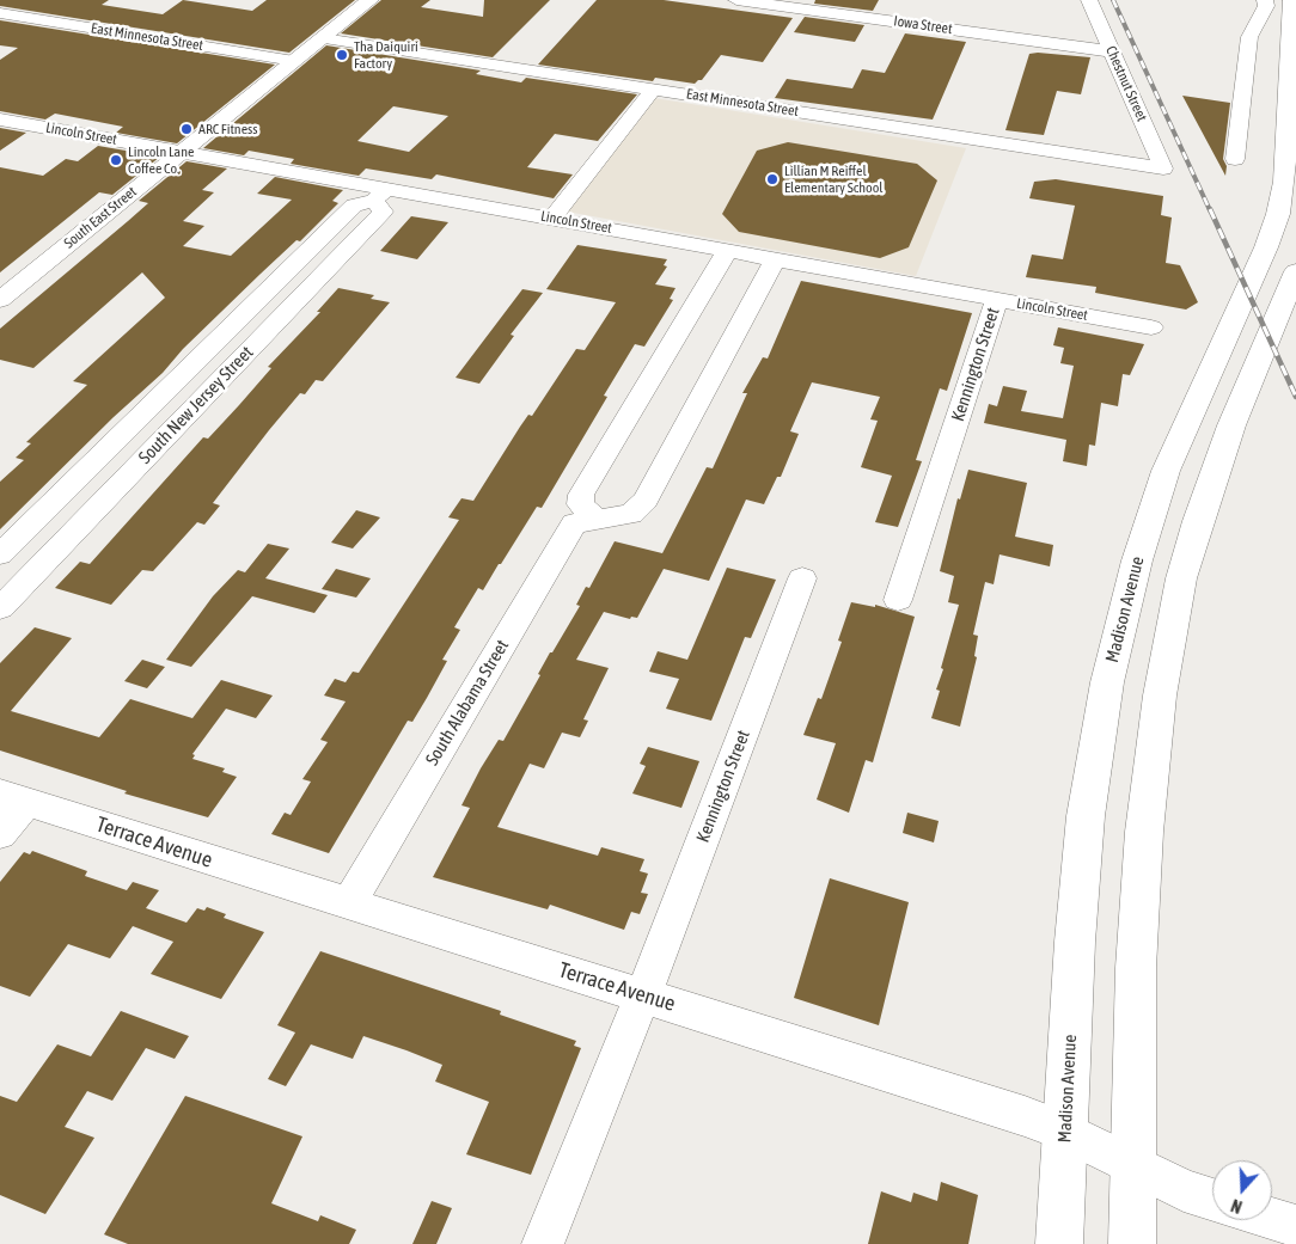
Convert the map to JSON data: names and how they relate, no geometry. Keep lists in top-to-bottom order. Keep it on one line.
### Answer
{"streets":{"main road":["South East Street","Madison Avenue"],"street":["Iowa Street","East Minnesota Street","Chestnut Street","Lincoln Street","Kennington Street","South New Jersey Street","South Alabama Street","Terrace Avenue"]},"crossings":[["Iowa Street","Chestnut Street"],["East Minnesota Street","Chestnut Street"],["East Minnesota Street","South East Street"],["Lincoln Street","South East Street"],["Lincoln Street","Kennington Street"],["Lincoln Street","South New Jersey Street"],["Lincoln Street","South Alabama Street"],["Kennington Street","Terrace Avenue"],["Madison Avenue","Terrace Avenue"],["South Alabama Street","Terrace Avenue"]],"places":["Tha Daiquiri Factory","ARC Fitness","Lincoln Lane Coffee Co.","Lillian M Reiffel Elementary School"],"north":"bottom"}
